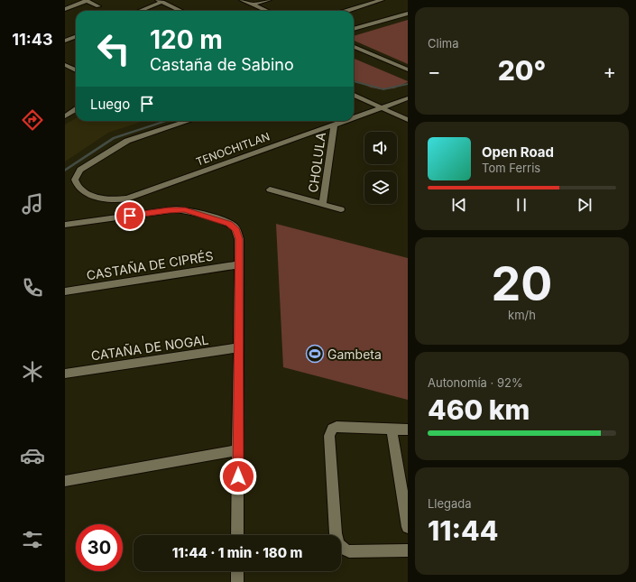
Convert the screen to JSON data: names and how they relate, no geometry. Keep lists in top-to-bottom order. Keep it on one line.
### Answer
{"streets":{"street":["TENOCHITLAN","CHOLULA","CASTAÑA DE CIPRÉS","CATAÑA DE NOGAL"]},"crossings":[["TENOCHITLAN","CHOLULA"]],"places":{"sports":["Gambeta"]},"page":{"tabs":"11:43","tile":["Clima",["20","km/h"],["Autonomía · 92%","460 km"],["Llegada","11:44"]],"turn":["120 m","Castaña de Sabino"],"heat":["−","20°","+"],"then":"Luego","song":["Open Road","Tom Ferris"],"limit":"30","trip":"11:44 · 1 min · 180 m"}}
